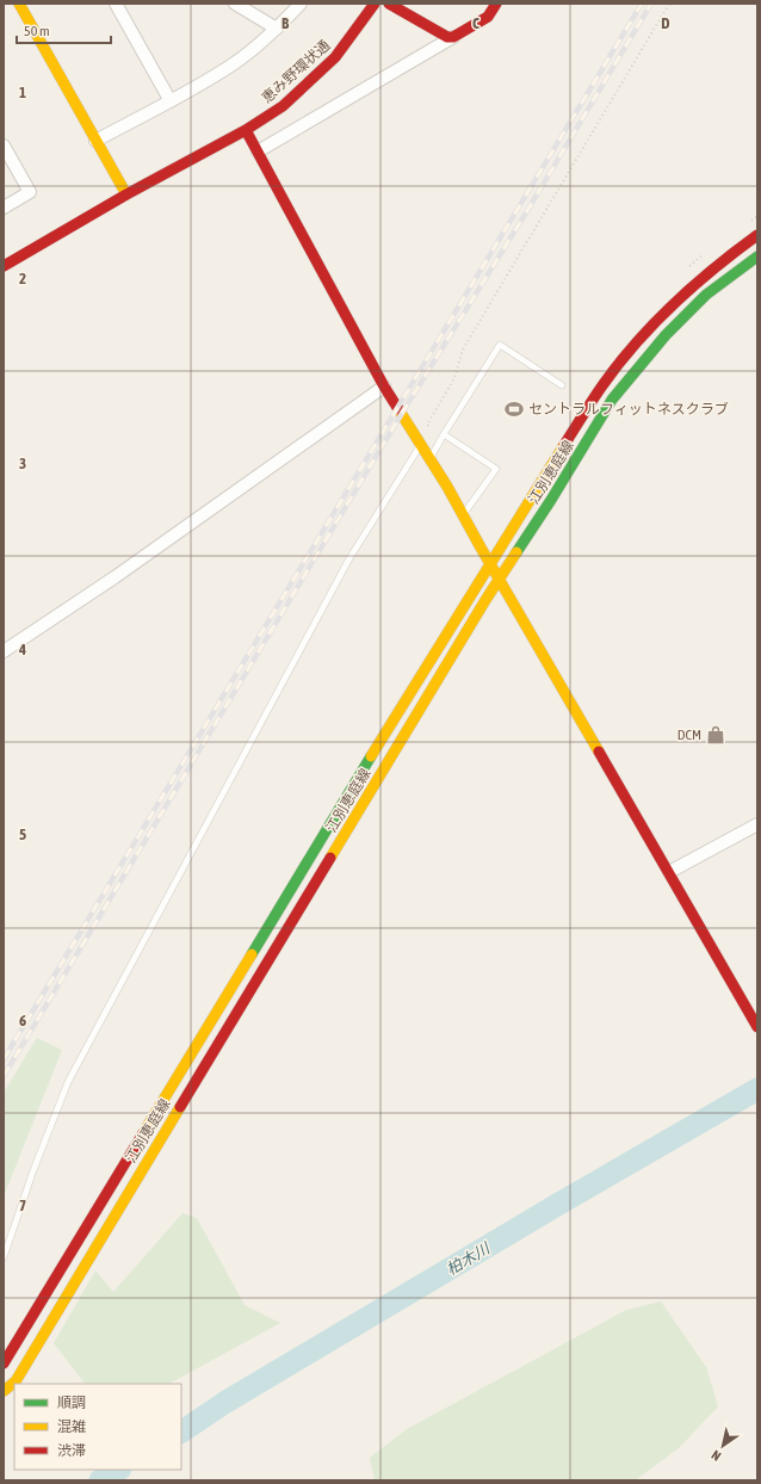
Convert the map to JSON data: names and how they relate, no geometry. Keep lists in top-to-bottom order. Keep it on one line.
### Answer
{"streets":{"main road":["恵み野環状通","江別恵庭線"]},"water":["柏木川"],"places":{"sports":["セントラルフィットネスクラブ"],"shop":["DCM"]},"legend":["順調","混雑","渋滞"],"scale_bar":"50 m","north":"bottom left","grid":{"columns":["B","C","D"],"rows":["1","2","3","4","5","6","7"]}}
